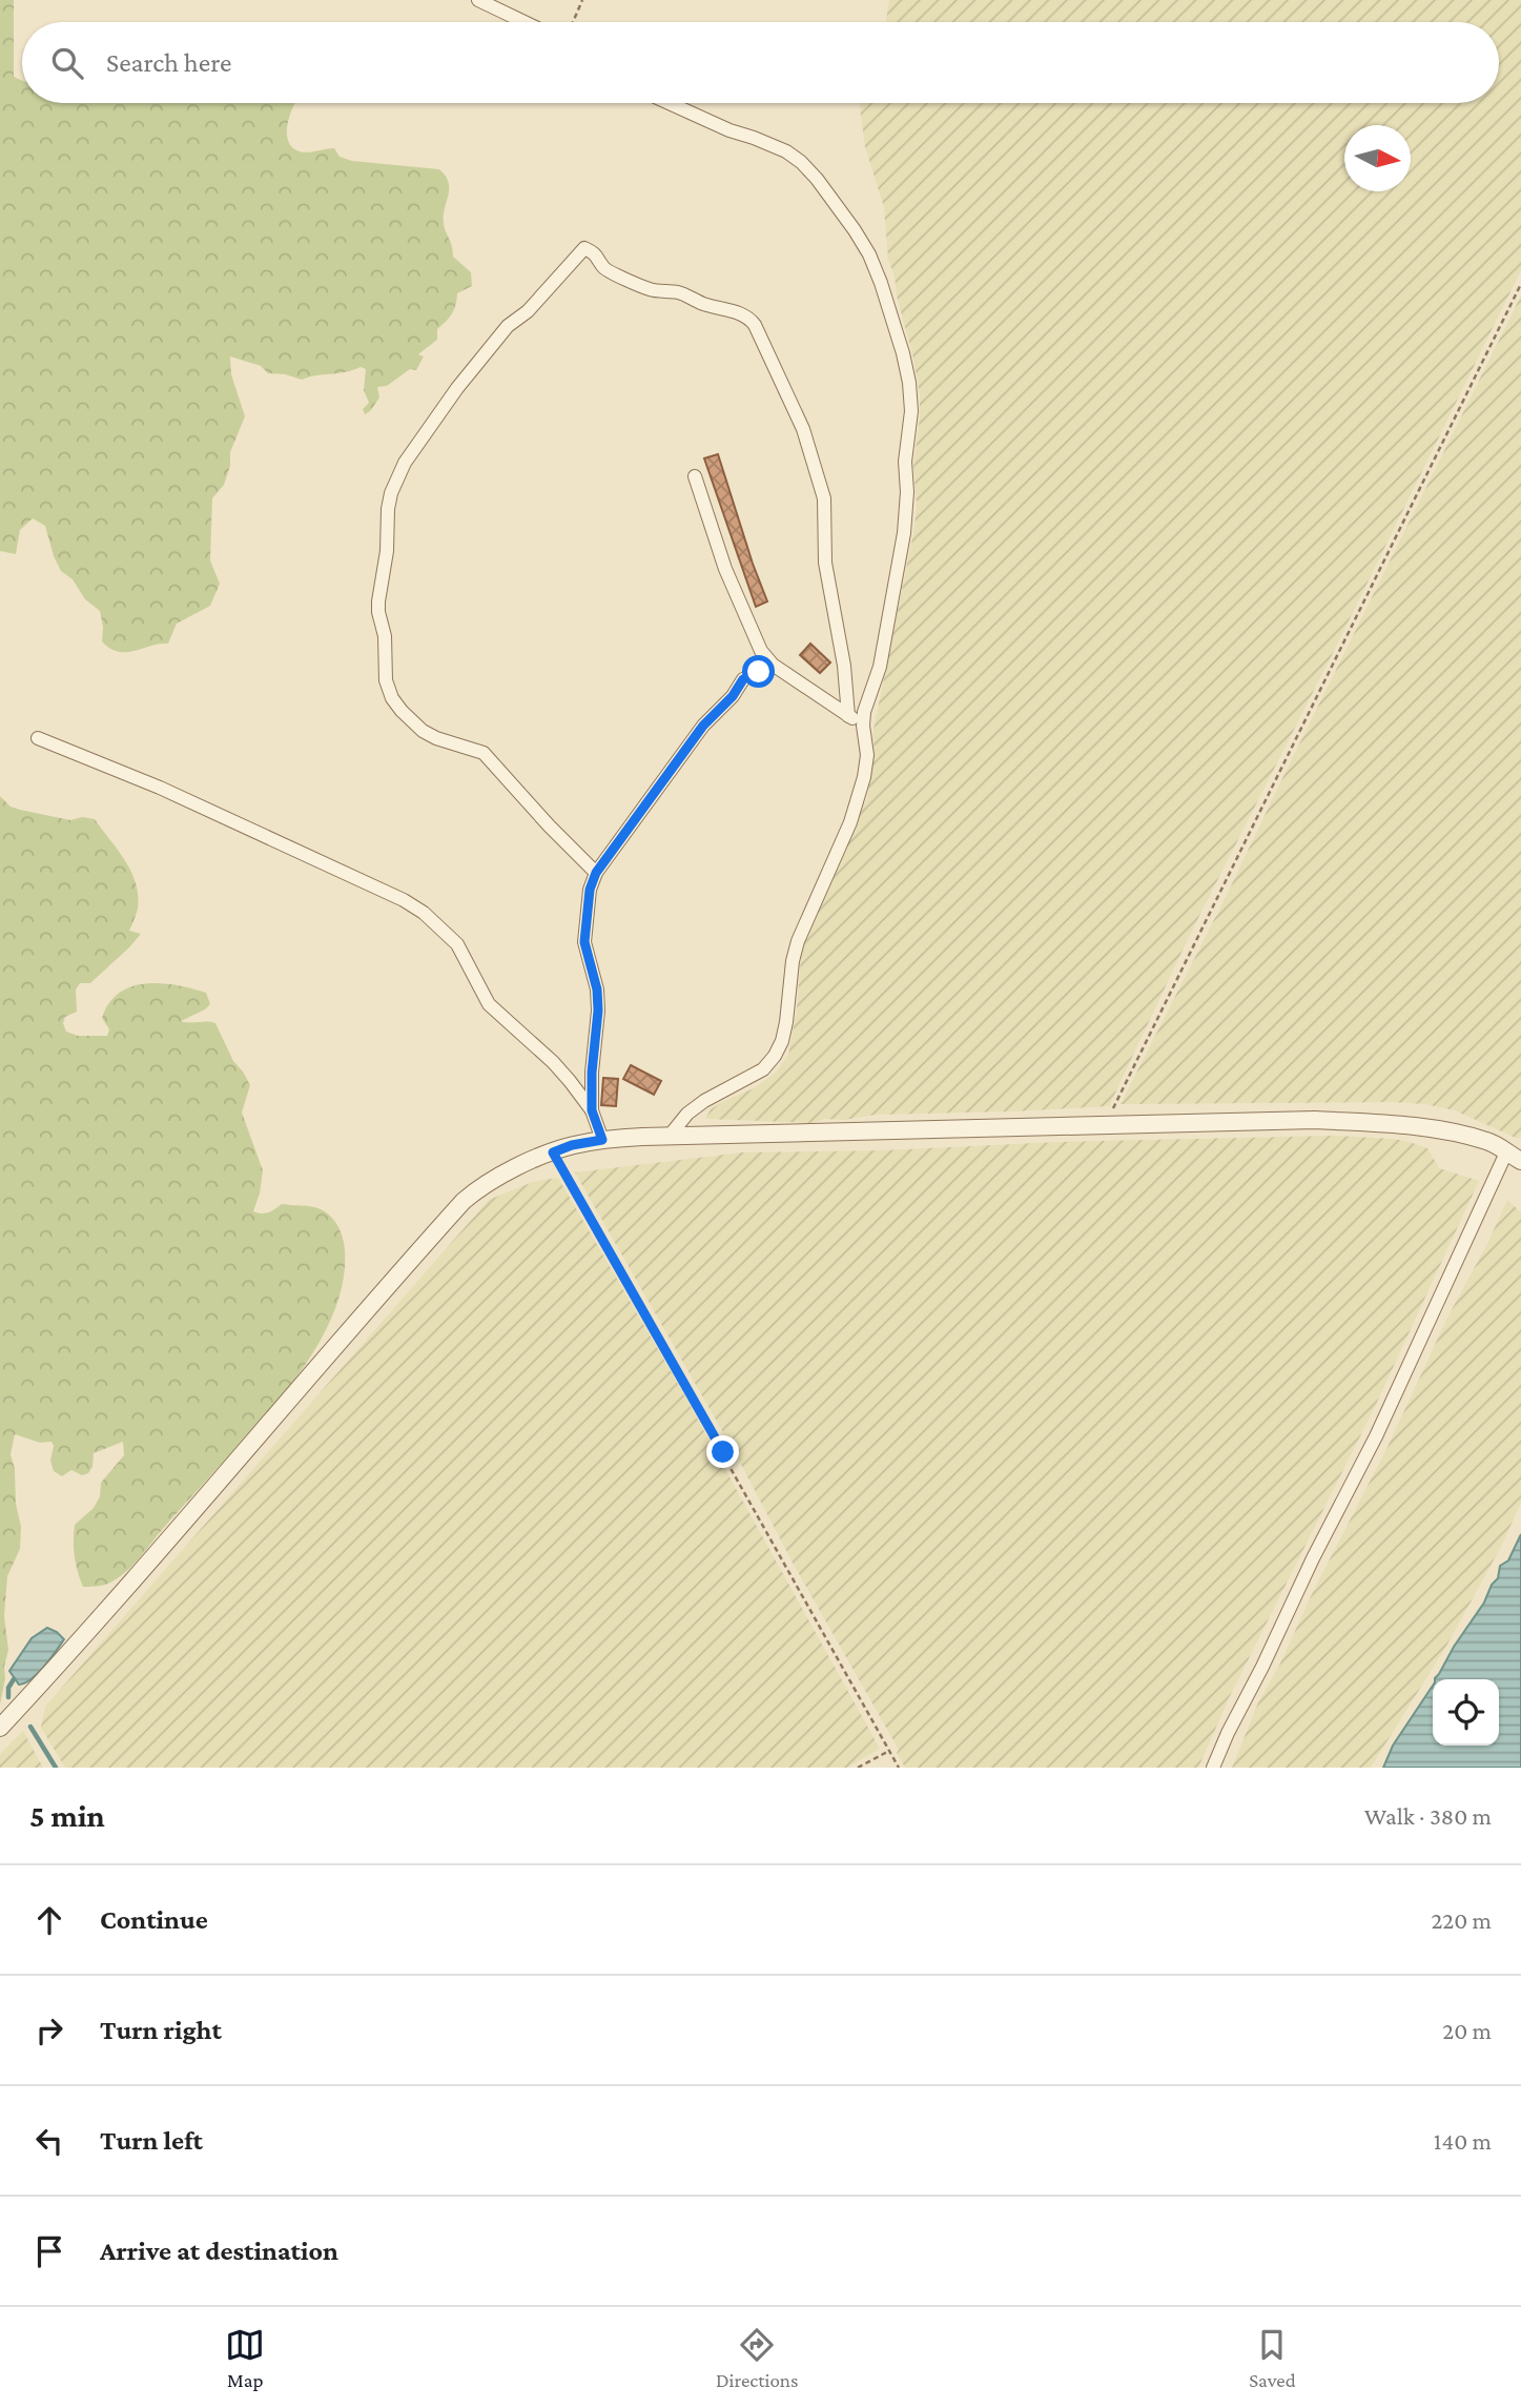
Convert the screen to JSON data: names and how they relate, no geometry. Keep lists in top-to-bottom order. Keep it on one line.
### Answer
{"north":"right","page":{"search":"Search here","heading":["5 min","Walk · 380 m"],"list":[["Continue","220 m"],["Turn right","20 m"],["Turn left","140 m"],"Arrive at destination"],"nav":["Map","Directions","Saved"]}}
